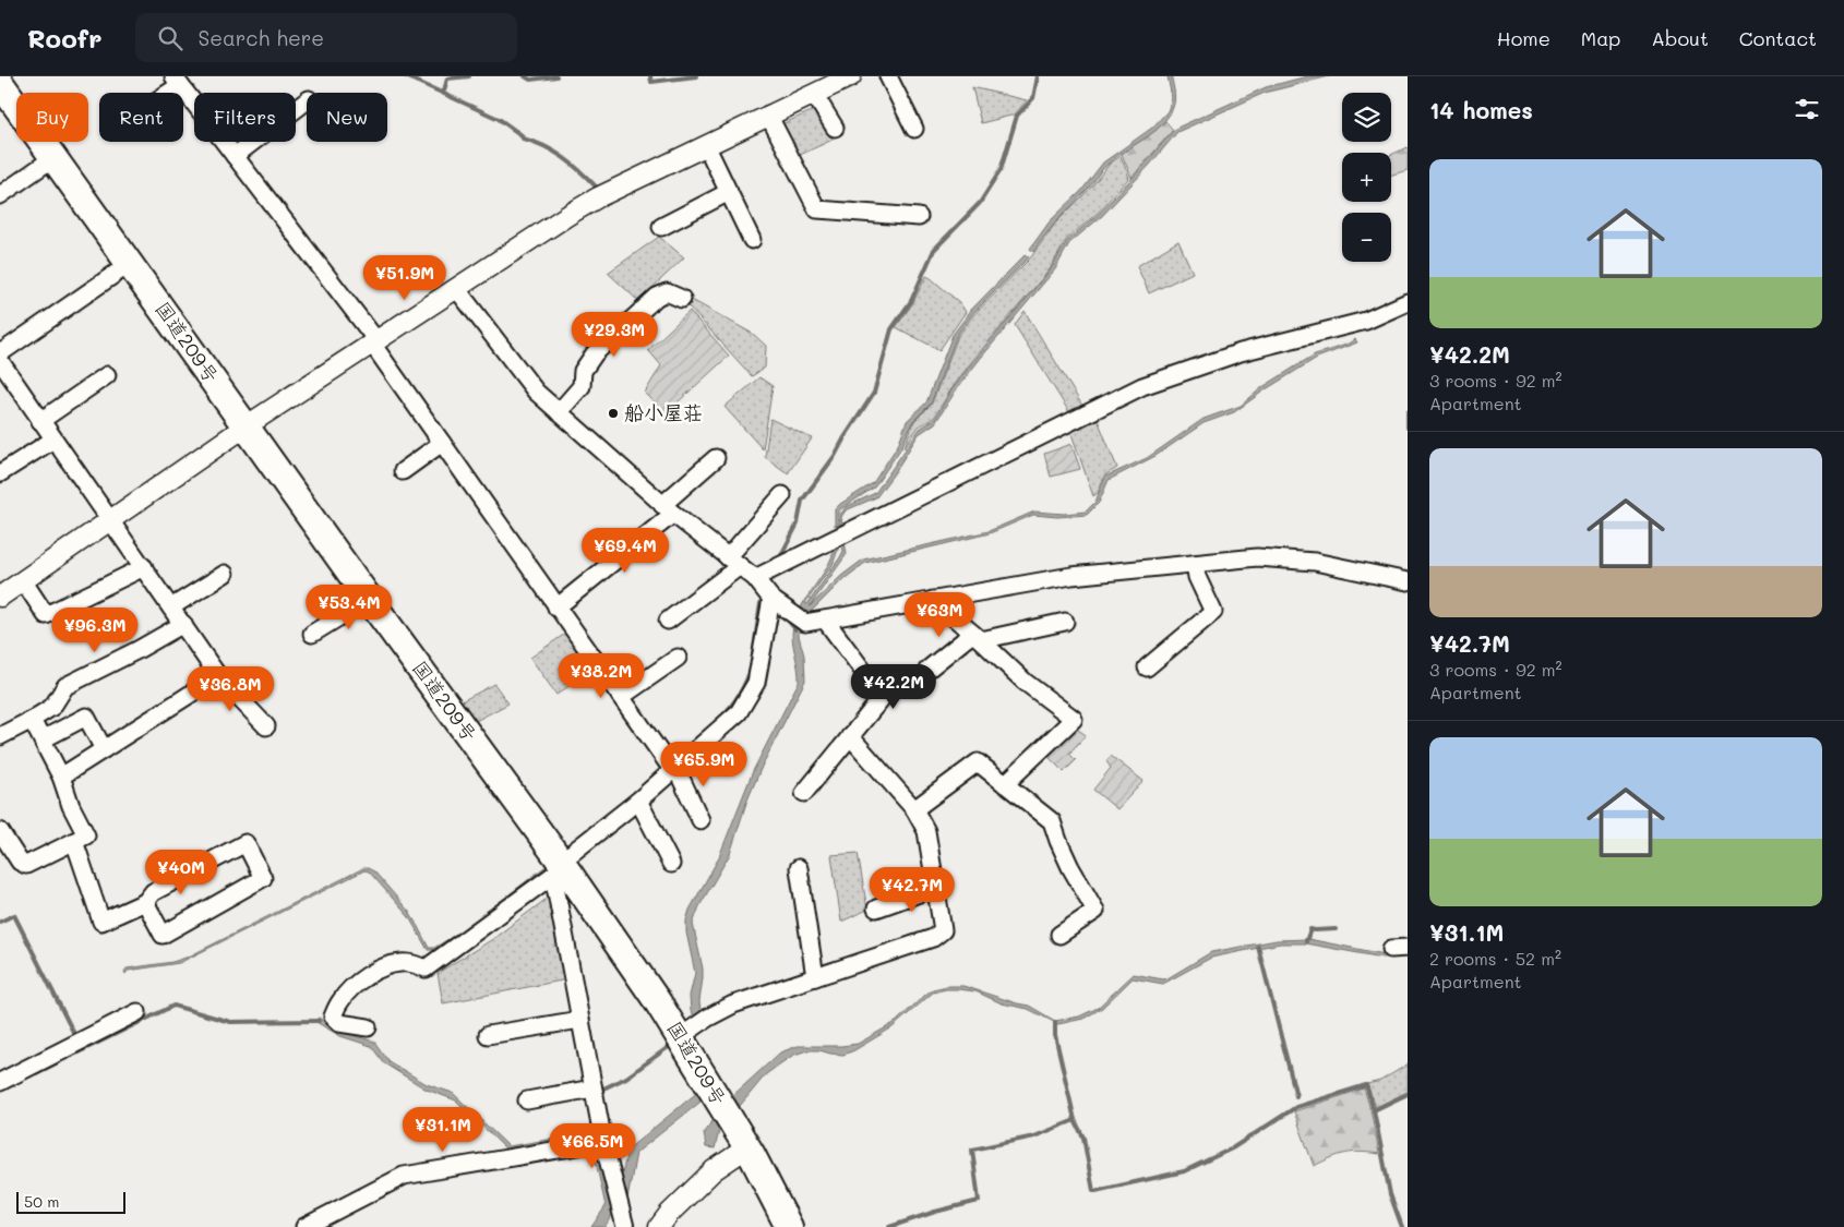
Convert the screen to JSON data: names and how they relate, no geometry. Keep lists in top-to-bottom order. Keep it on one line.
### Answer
{"streets":{"highway":["国道209号"]},"places":["船小屋荘"],"scale_bar":"50 m","page":{"header":"Roofr","search":"Search here","nav":["Home","Map","About","Contact"],"heading":"14 homes","map_buttons":["+","−"],"chip":["Buy","Rent","Filters","New"],"list":[{"name":"¥42.2M","note":"3 rooms · 92 m² · Apartment"},{"name":"¥42.7M","note":"3 rooms · 92 m² · Apartment"},{"name":"¥31.1M","note":"2 rooms · 52 m² · Apartment"}],"price":["¥51.9M","¥29.3M","¥69.4M","¥53.4M","¥63M","¥96.3M","¥38.2M","¥42.2M","¥36.8M","¥65.9M","¥40M","¥42.7M","¥31.1M","¥66.5M"],"scale":"50 m"}}
